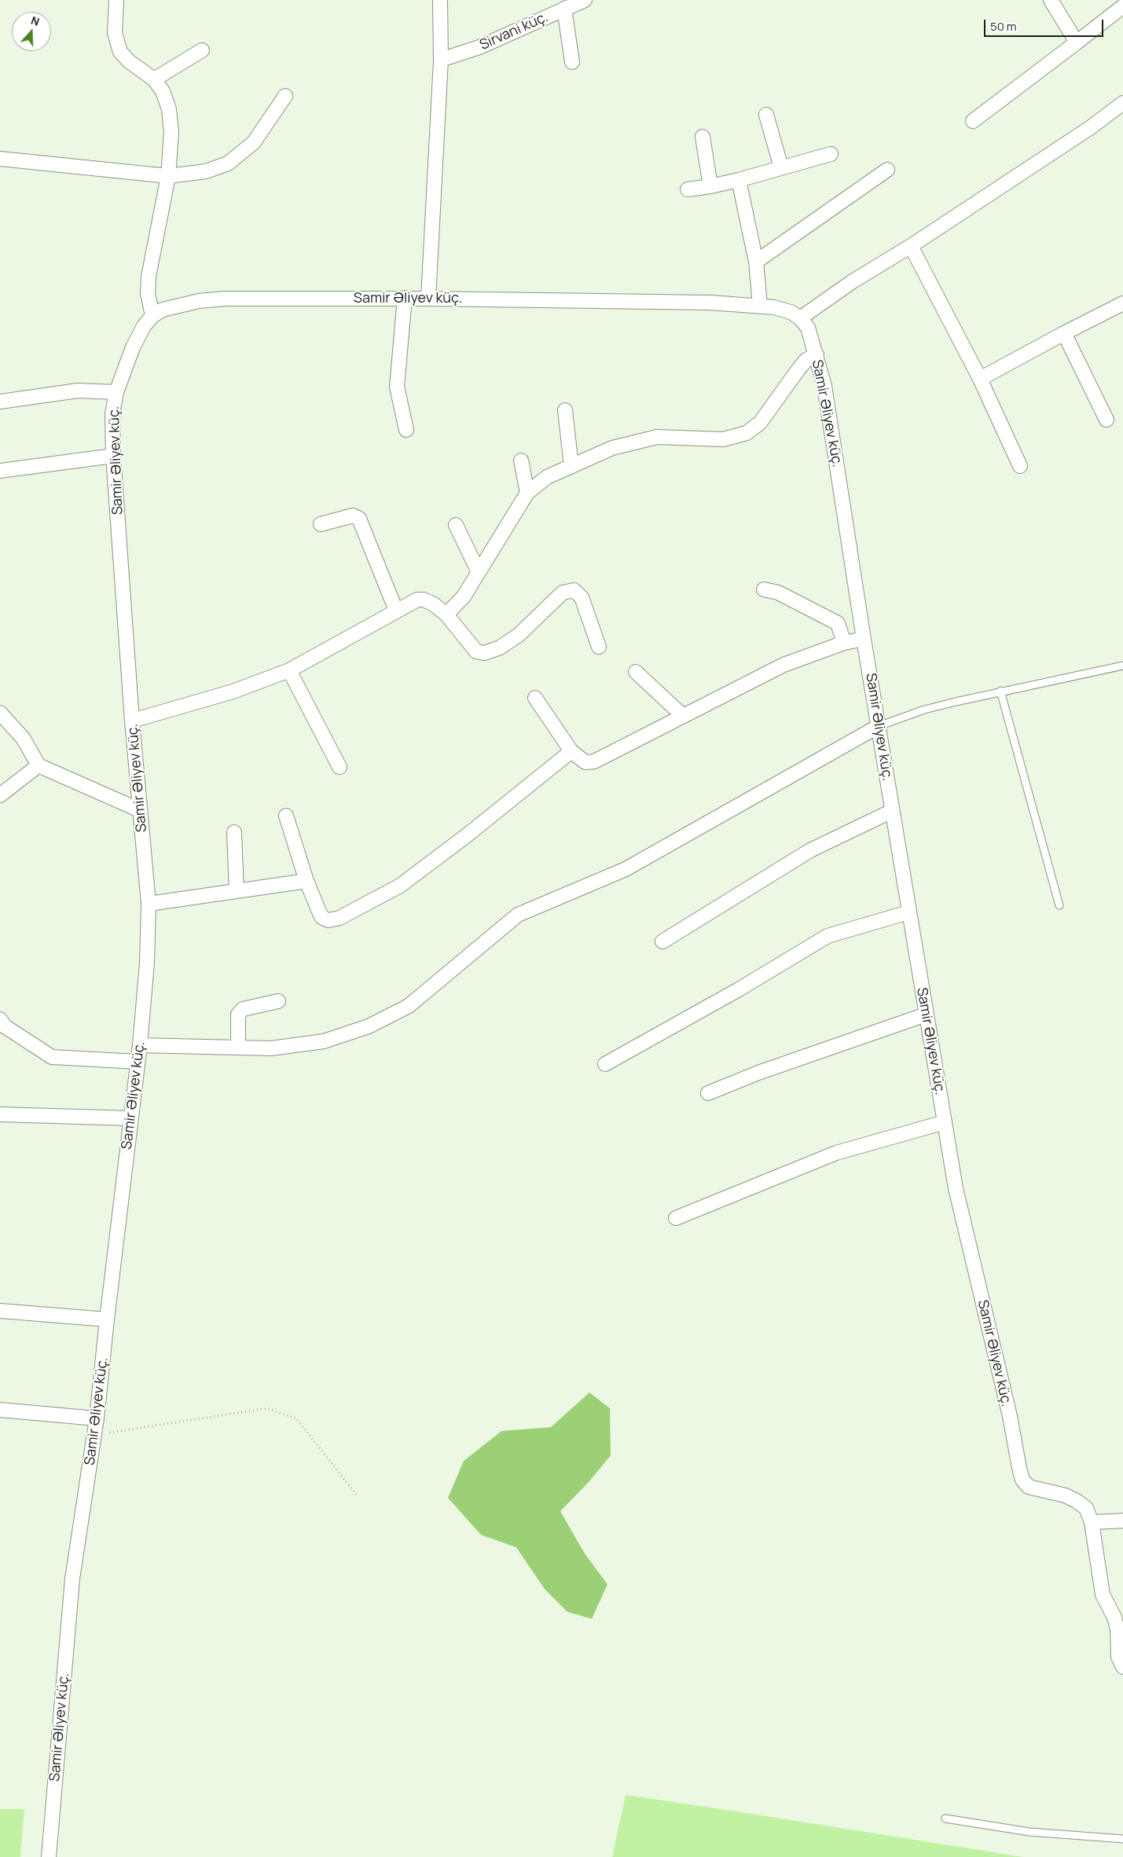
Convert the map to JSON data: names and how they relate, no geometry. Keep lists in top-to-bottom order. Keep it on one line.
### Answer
{"streets":{"street":["Sirvani küç.","Samir Əliyev küç."]},"scale_bar":"50 m","north":"top"}
